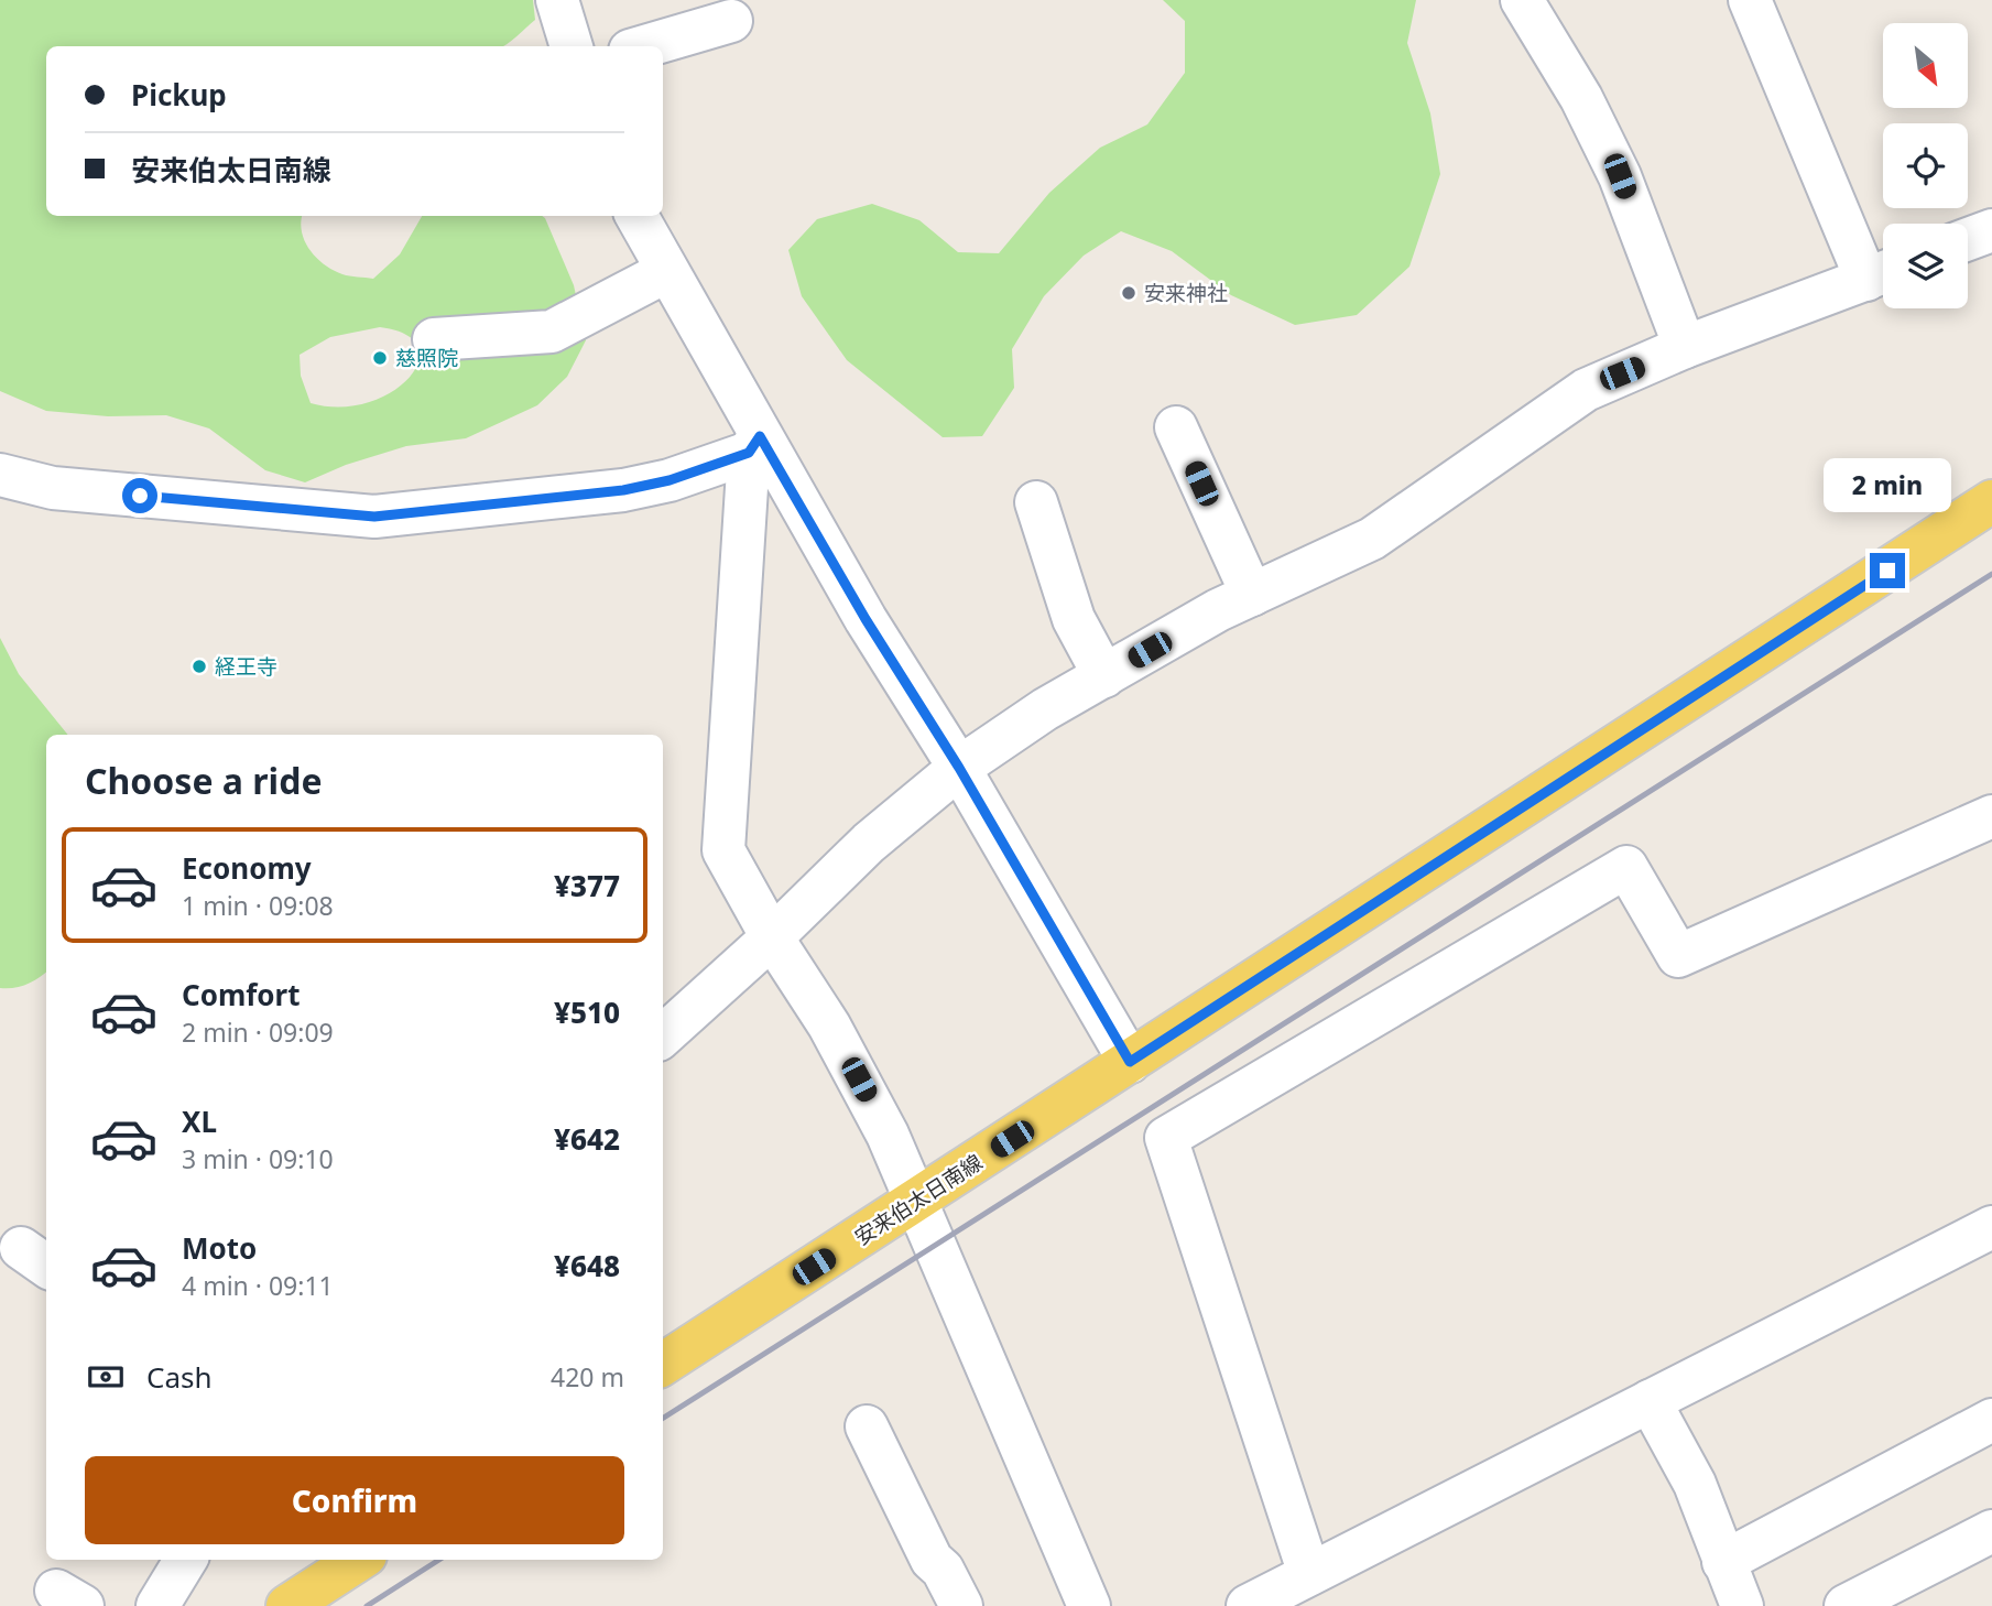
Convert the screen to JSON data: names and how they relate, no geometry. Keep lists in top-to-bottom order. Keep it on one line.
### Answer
{"streets":{"main road":["安来伯太日南線"]},"places":["安来神社","慈照院","経王寺"],"north":"bottom right","page":{"banner":["Pickup","安来伯太日南線"],"bubble":"2 min","heading":"Choose a ride","list":[{"name":"Economy","note":"1 min · 09:08","value":"¥377"},{"name":"Comfort","note":"2 min · 09:09","value":"¥510"},{"name":"XL","note":"3 min · 09:10","value":"¥642"},{"name":"Moto","note":"4 min · 09:11","value":"¥648"}],"pay":["Cash","420 m"],"buttons":"Confirm"}}
